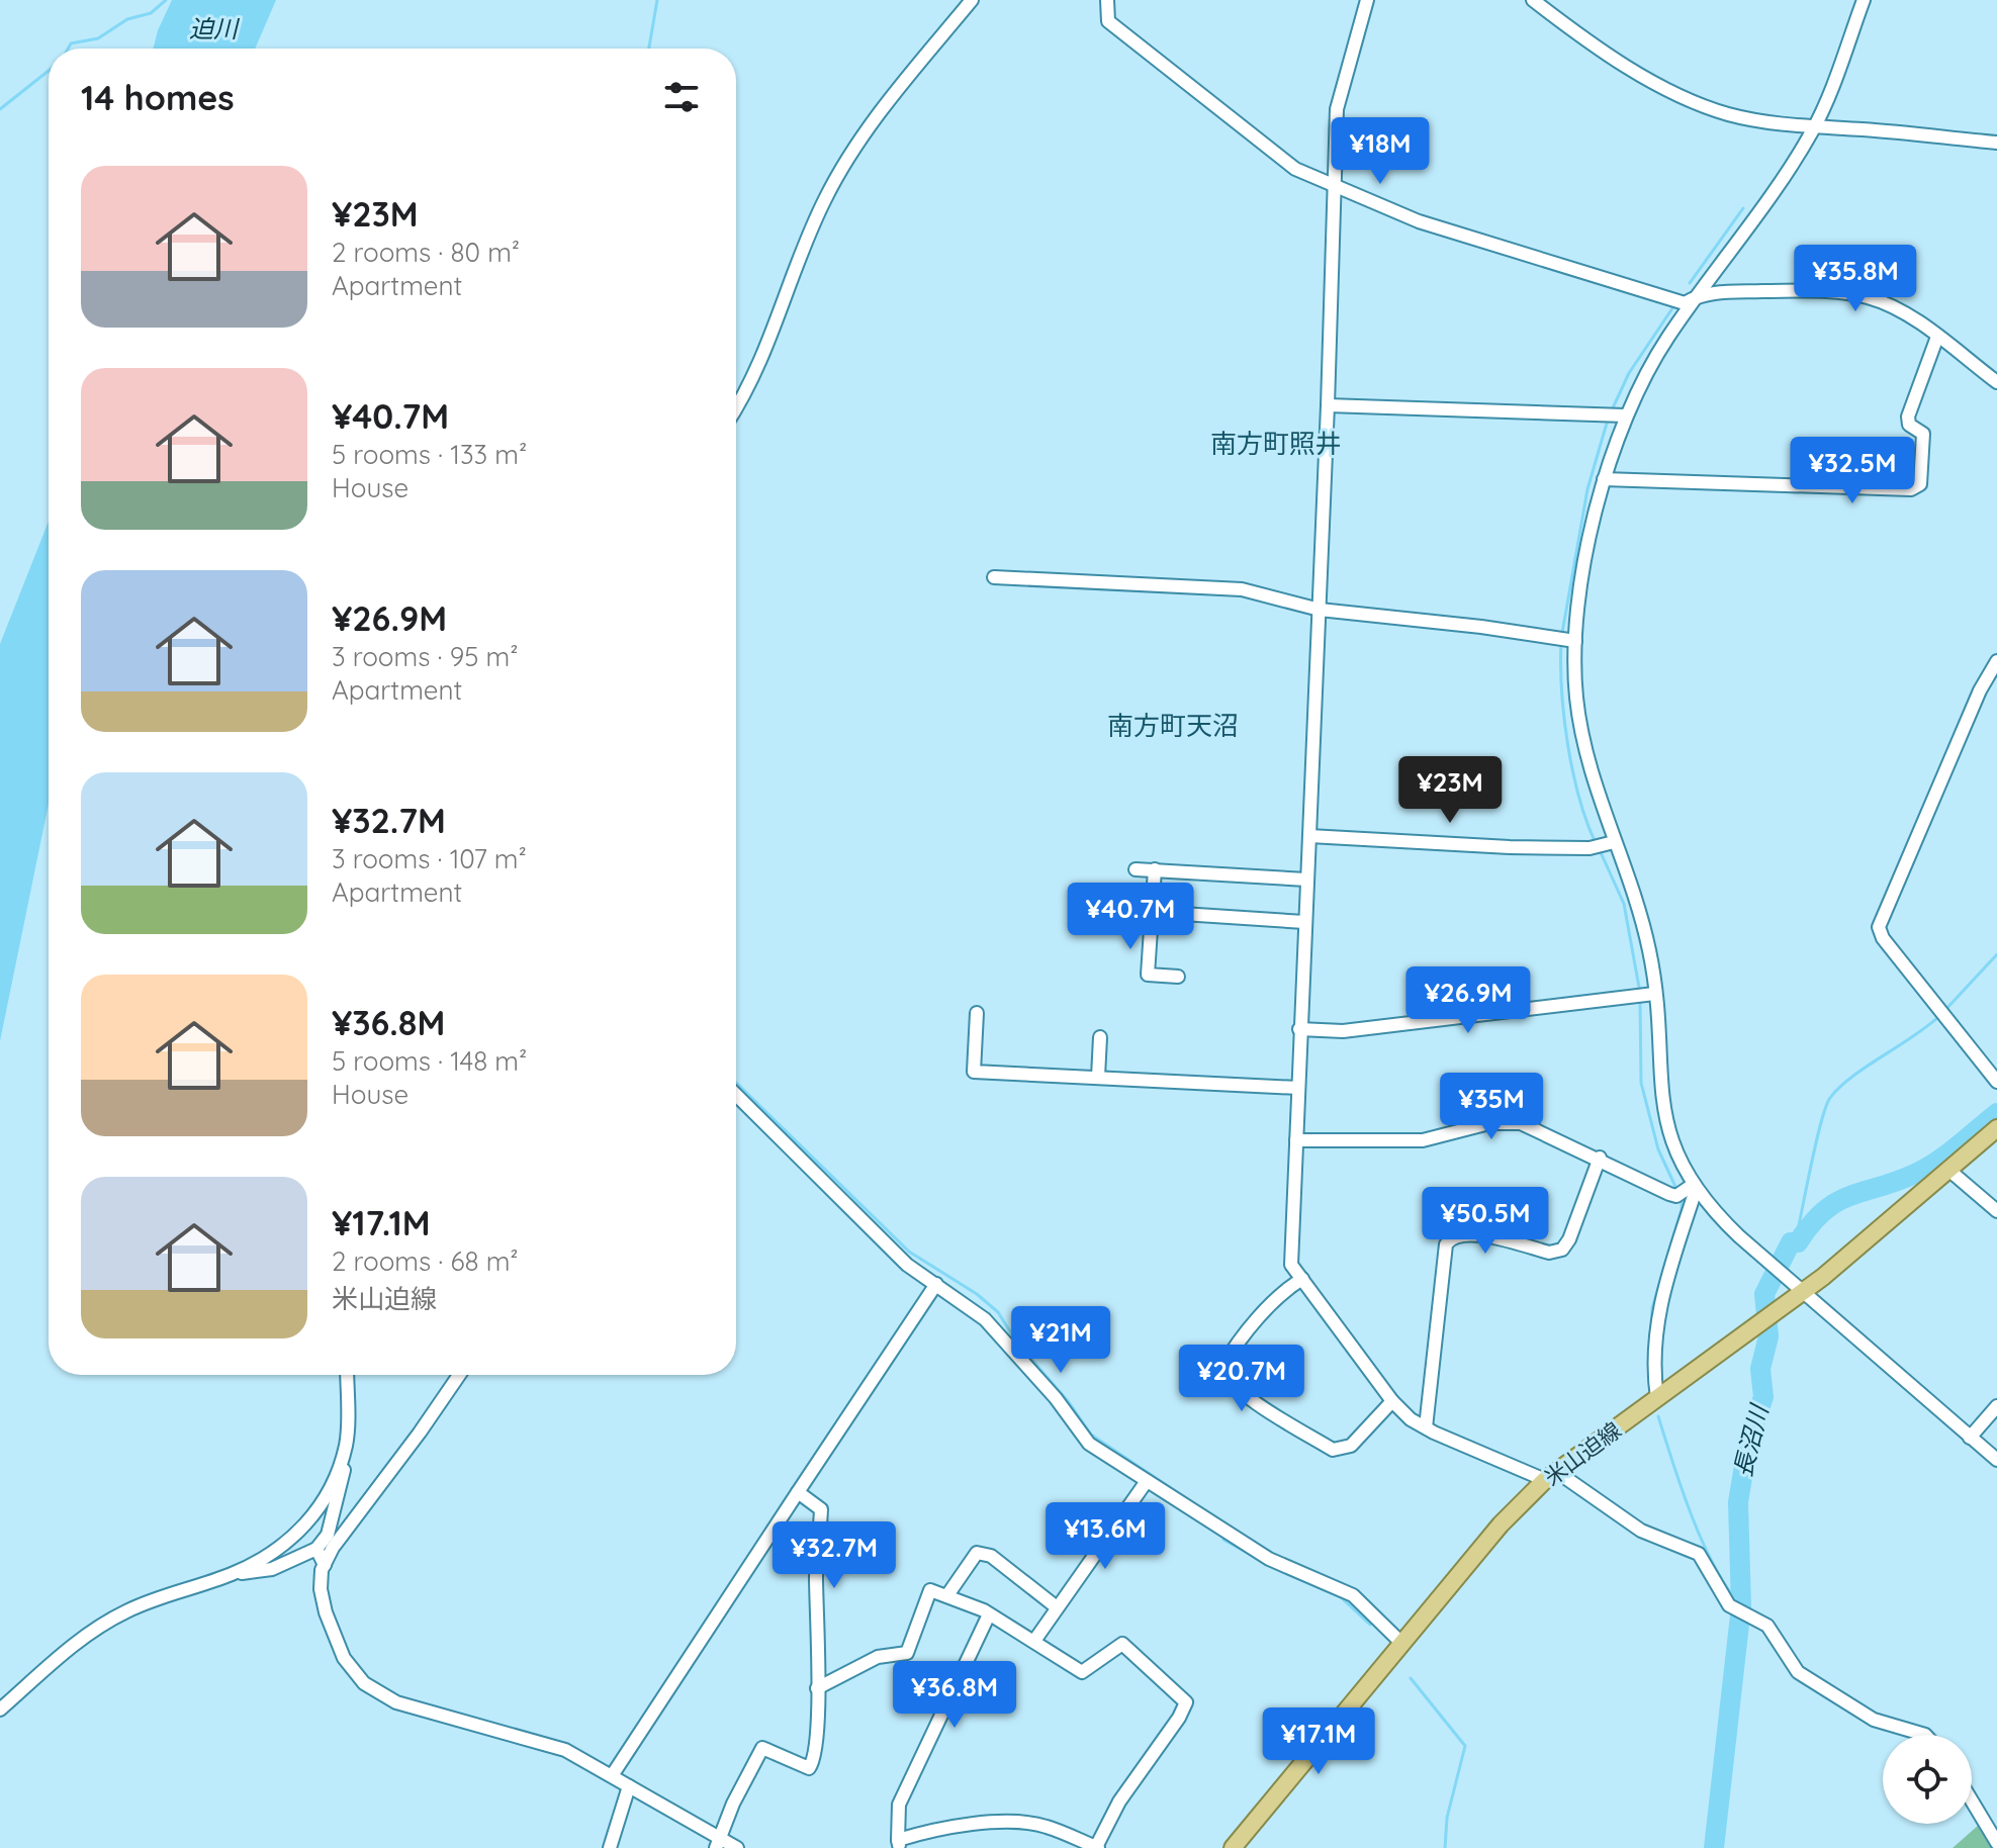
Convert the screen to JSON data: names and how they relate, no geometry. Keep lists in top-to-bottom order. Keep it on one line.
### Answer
{"streets":{"main road":["米山迫線"]},"districts":["南方町照井","南方町天沼"],"water":["迫川","長沼川"],"page":{"heading":"14 homes","price":["¥18M","¥35.8M","¥32.5M","¥23M","¥40.7M","¥26.9M","¥35M","¥50.5M","¥21M","¥20.7M","¥13.6M","¥32.7M","¥36.8M","¥17.1M"],"list":[{"name":"¥23M","note":"2 rooms · 80 m² · Apartment"},{"name":"¥40.7M","note":"5 rooms · 133 m² · House"},{"name":"¥26.9M","note":"3 rooms · 95 m² · Apartment"},{"name":"¥32.7M","note":"3 rooms · 107 m² · Apartment"},{"name":"¥36.8M","note":"5 rooms · 148 m² · House"},{"name":"¥17.1M","note":"2 rooms · 68 m² · 米山迫線"}]}}
